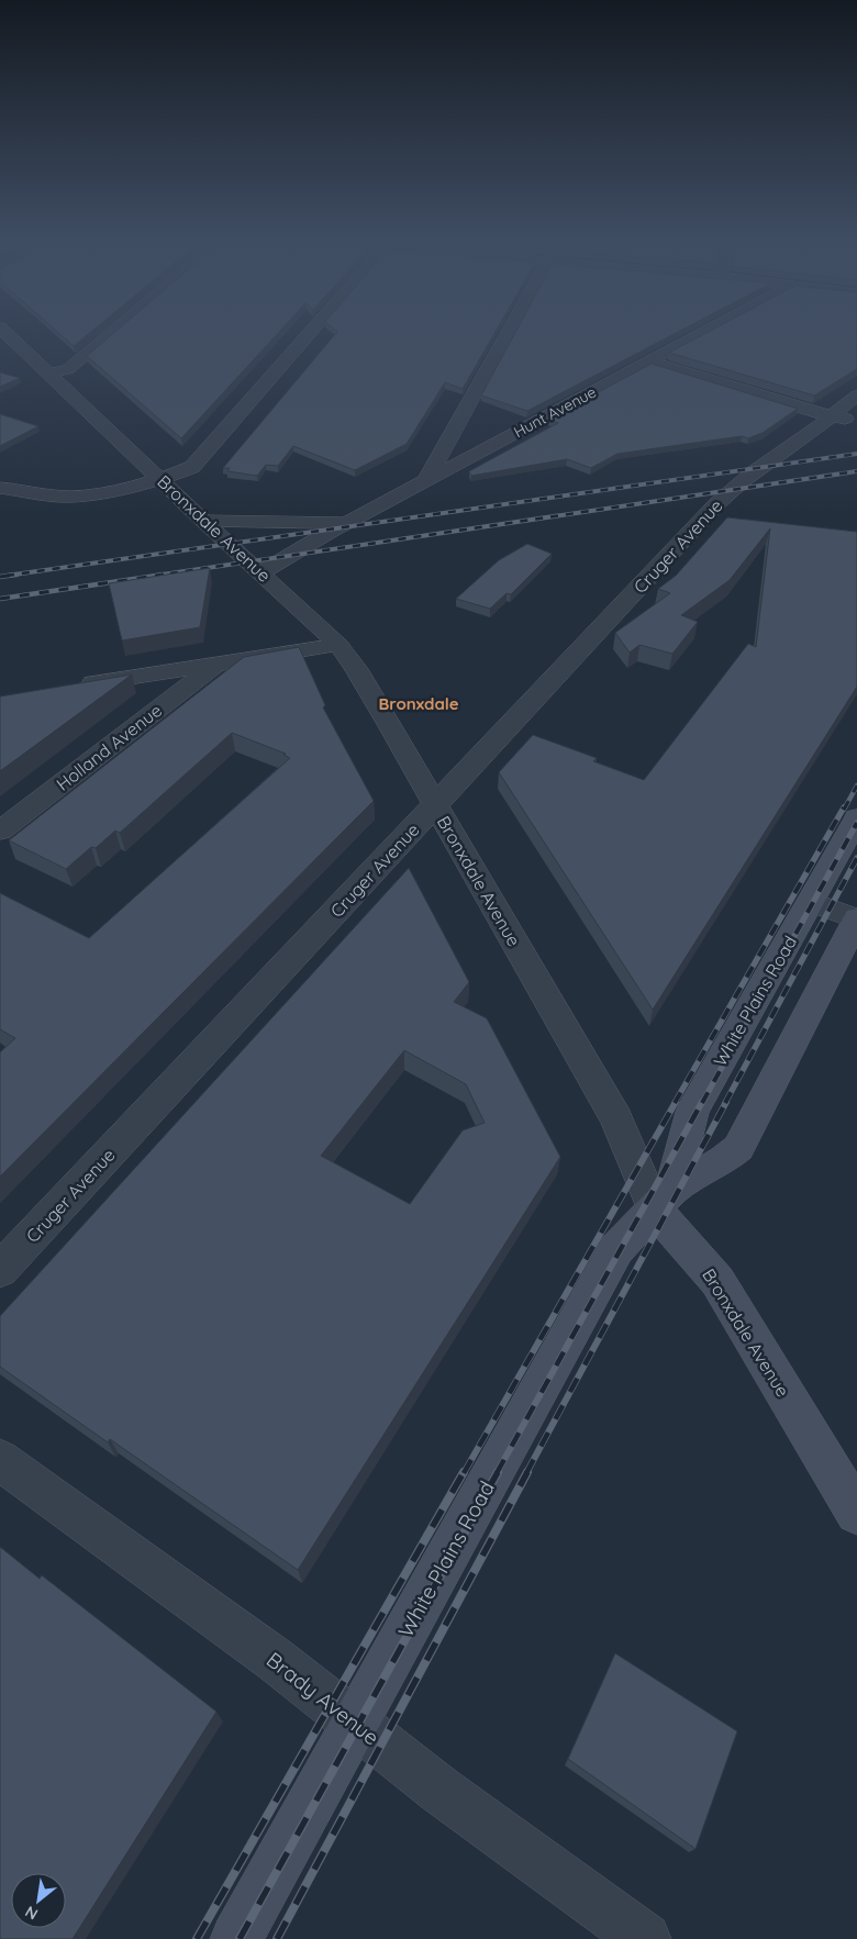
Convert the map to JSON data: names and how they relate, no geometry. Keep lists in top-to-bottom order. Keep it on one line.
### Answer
{"streets":{"main road":["Bronxdale Avenue","White Plains Road"],"street":["Hunt Avenue","Cruger Avenue","Holland Avenue","Brady Avenue"]},"crossings":[["Hunt Avenue","Bronxdale Avenue"],["Bronxdale Avenue","Cruger Avenue"],["Bronxdale Avenue","White Plains Road"],["White Plains Road","Brady Avenue"]],"districts":["Bronxdale"],"north":"bottom left"}
